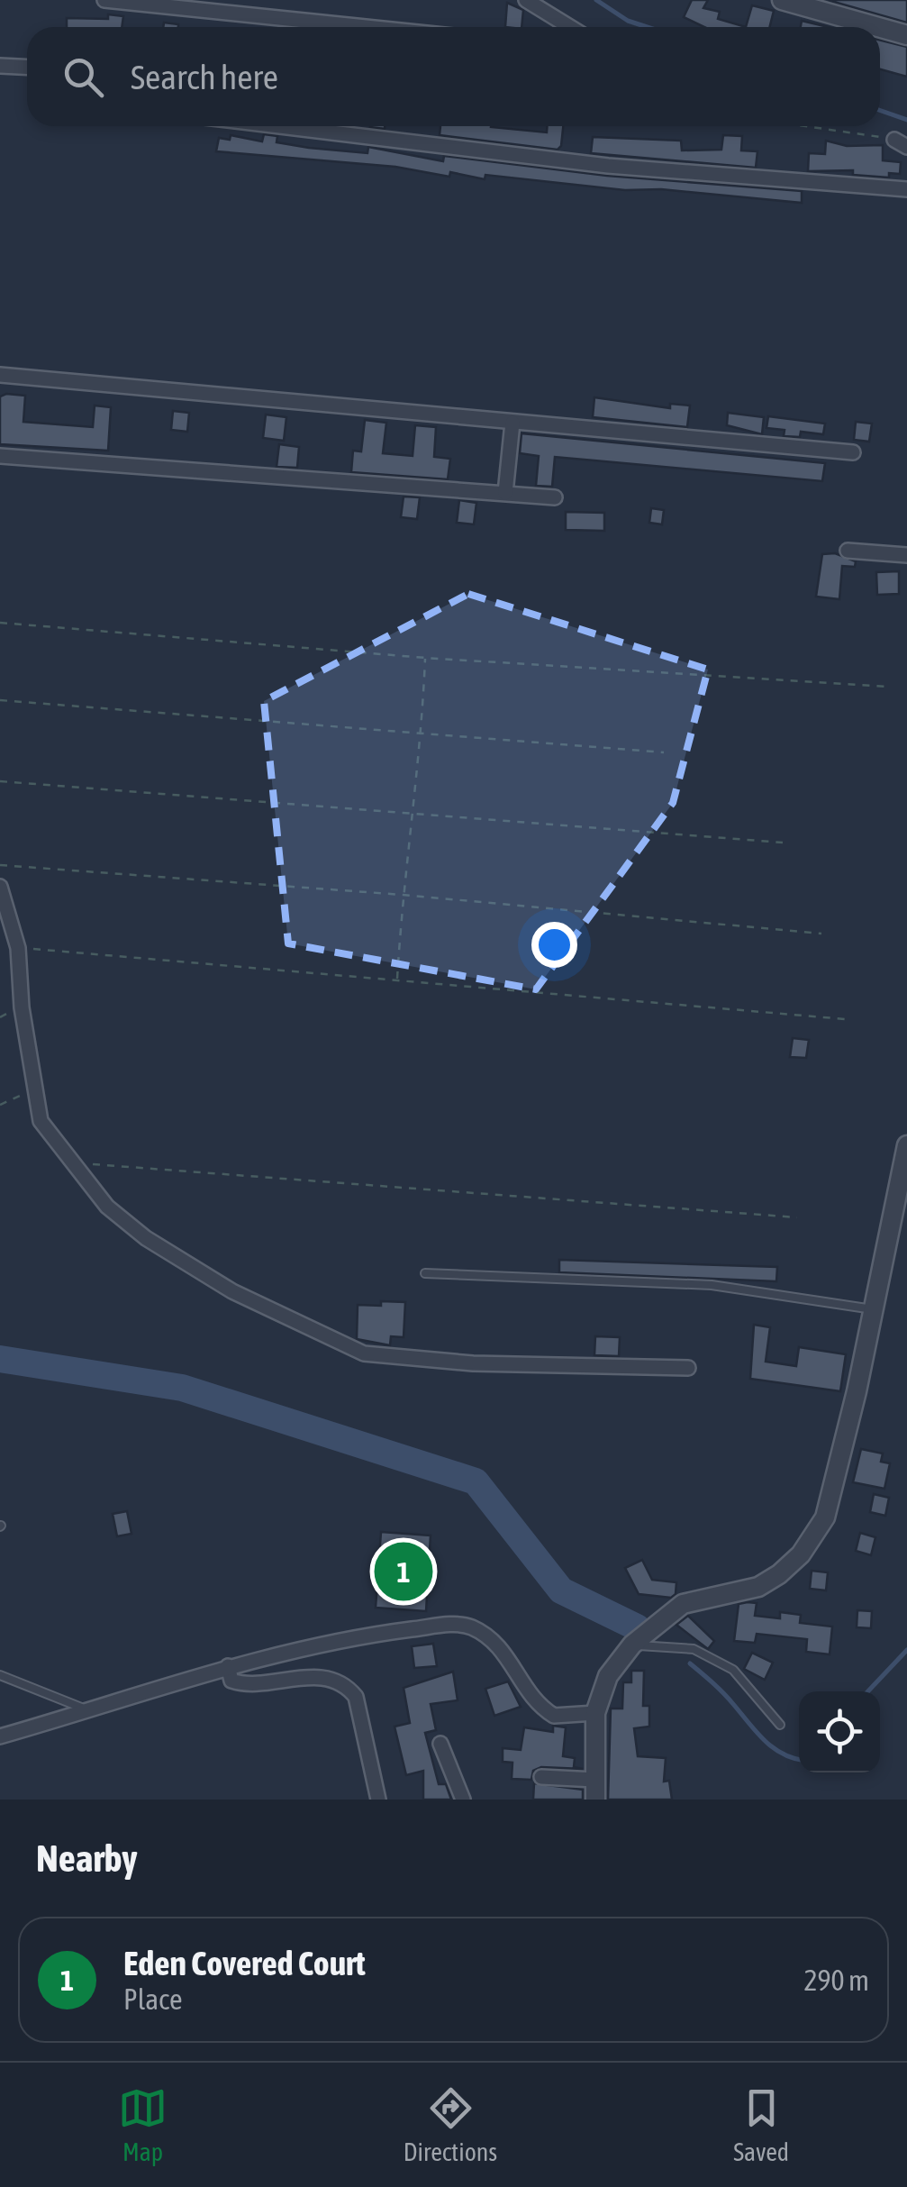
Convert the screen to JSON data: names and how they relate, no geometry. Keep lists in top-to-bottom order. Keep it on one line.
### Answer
{"page":{"search":"Search here","pins":"1","heading":"Nearby","list":[{"mark":"1","name":"Eden Covered Court","note":"Place","value":"290 m"}],"nav":["Map","Directions","Saved"]}}
